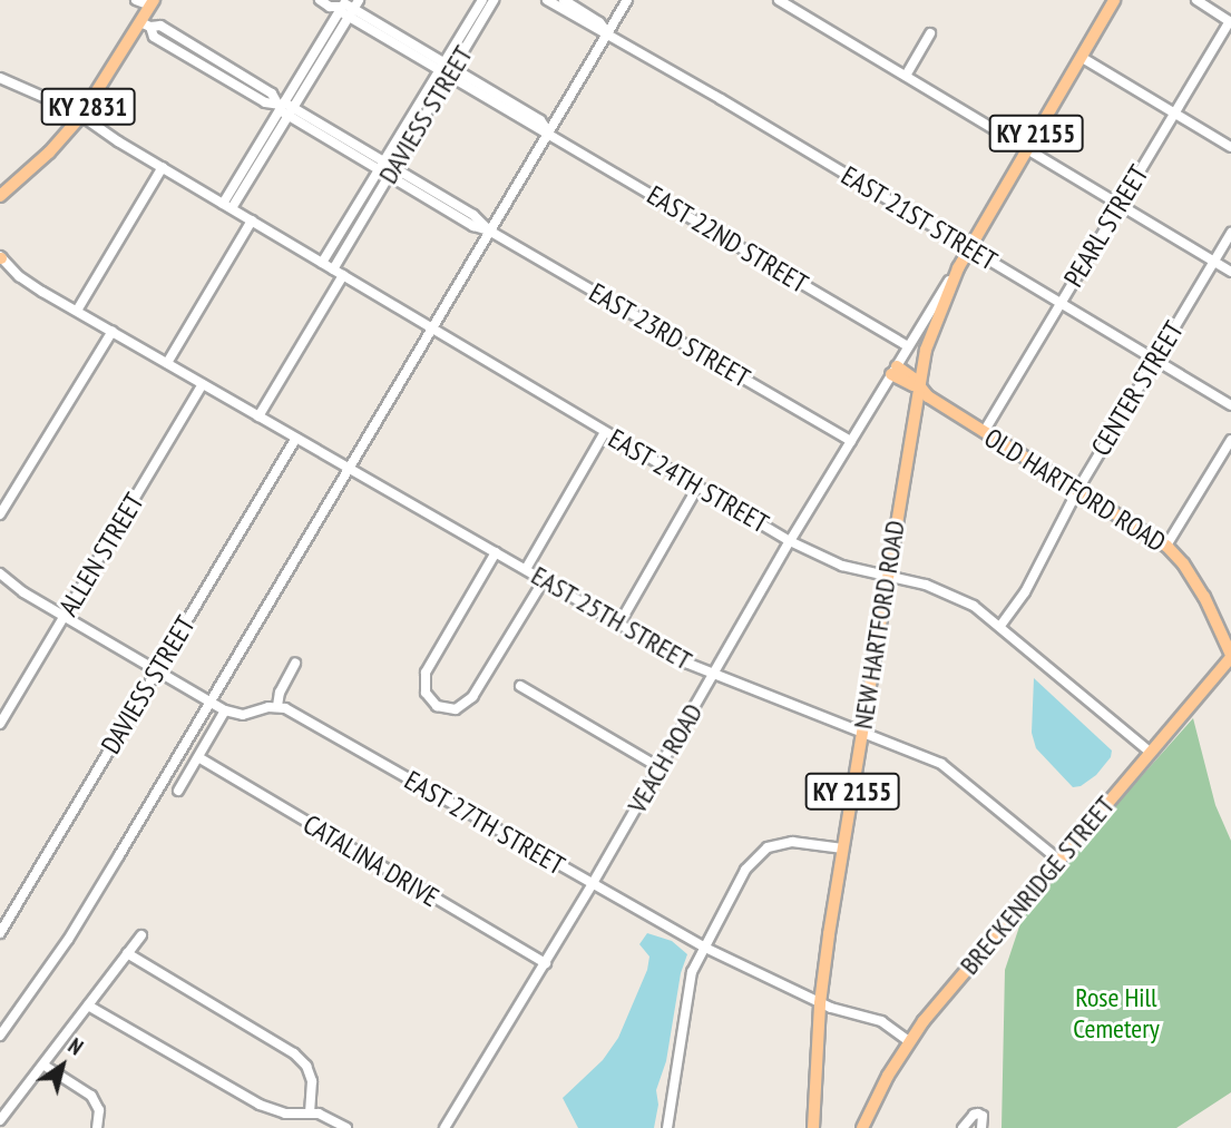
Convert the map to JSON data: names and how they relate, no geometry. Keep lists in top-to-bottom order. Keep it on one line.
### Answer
{"streets":{"main road":["KY 2831","KY 2155","OLD HARTFORD ROAD","NEW HARTFORD ROAD","BRECKENRIDGE STREET"],"street":["DAVIESS STREET","EAST 21ST STREET","PEARL STREET","EAST 22ND STREET","EAST 23RD STREET","CENTER STREET","EAST 24TH STREET","ALLEN STREET","EAST 25TH STREET","VEACH ROAD","EAST 27TH STREET","CATALINA DRIVE"]},"crossings":[["KY 2831","EAST 23RD STREET"],["KY 2831","EAST 24TH STREET"],["DAVIESS STREET","EAST 22ND STREET"],["DAVIESS STREET","EAST 23RD STREET"],["DAVIESS STREET","EAST 24TH STREET"],["DAVIESS STREET","EAST 25TH STREET"],["KY 2155","EAST 21ST STREET"],["KY 2155","NEW HARTFORD ROAD"],["KY 2155","VEACH ROAD"],["EAST 21ST STREET","PEARL STREET"],["EAST 21ST STREET","CENTER STREET"],["PEARL STREET","OLD HARTFORD ROAD"],["EAST 22ND STREET","VEACH ROAD"],["EAST 23RD STREET","VEACH ROAD"],["CENTER STREET","EAST 24TH STREET"],["CENTER STREET","OLD HARTFORD ROAD"],["EAST 24TH STREET","NEW HARTFORD ROAD"],["EAST 24TH STREET","VEACH ROAD"],["EAST 24TH STREET","BRECKENRIDGE STREET"],["OLD HARTFORD ROAD","NEW HARTFORD ROAD"],["OLD HARTFORD ROAD","VEACH ROAD"],["OLD HARTFORD ROAD","BRECKENRIDGE STREET"],["ALLEN STREET","EAST 25TH STREET"],["EAST 25TH STREET","NEW HARTFORD ROAD"],["EAST 25TH STREET","VEACH ROAD"],["EAST 25TH STREET","BRECKENRIDGE STREET"],["NEW HARTFORD ROAD","VEACH ROAD"],["NEW HARTFORD ROAD","EAST 27TH STREET"],["VEACH ROAD","EAST 27TH STREET"],["VEACH ROAD","CATALINA DRIVE"],["EAST 27TH STREET","BRECKENRIDGE STREET"]],"parks":["Rose Hill Cemetery"],"north":"top right"}
